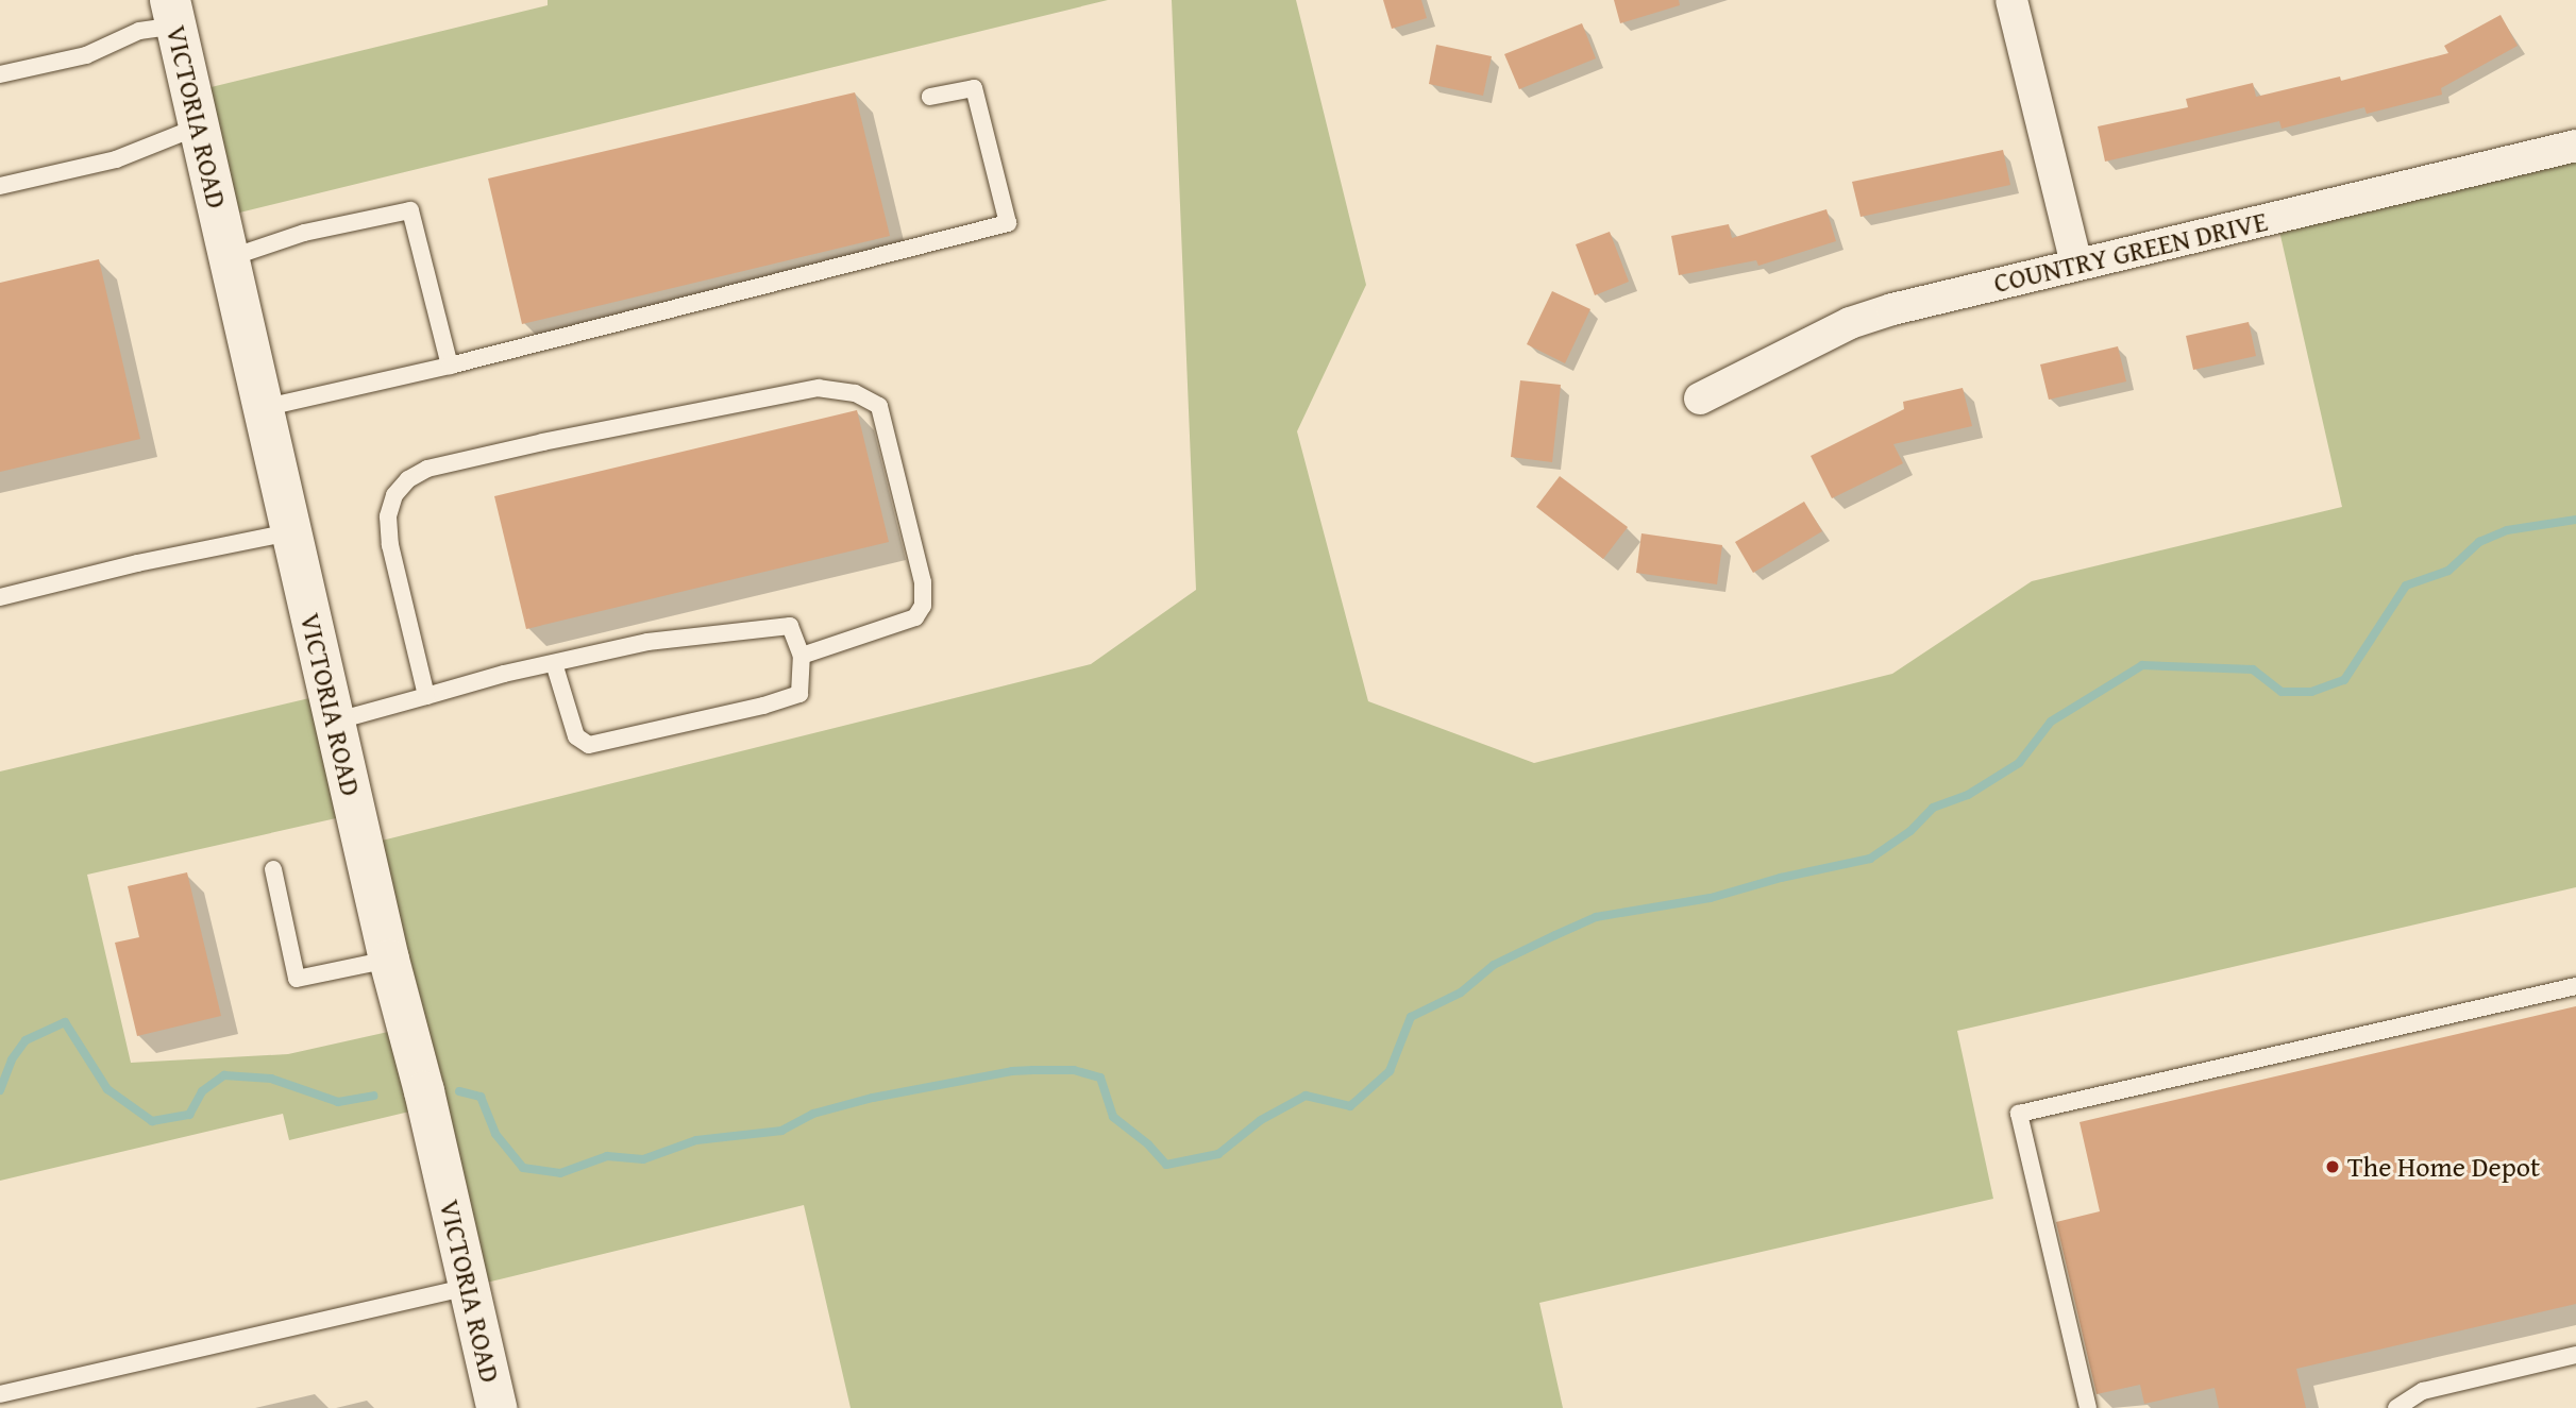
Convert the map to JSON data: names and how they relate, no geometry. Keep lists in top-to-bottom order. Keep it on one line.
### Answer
{"streets":{"street":["VICTORIA ROAD","COUNTRY GREEN DRIVE"]},"places":["The Home Depot"]}
